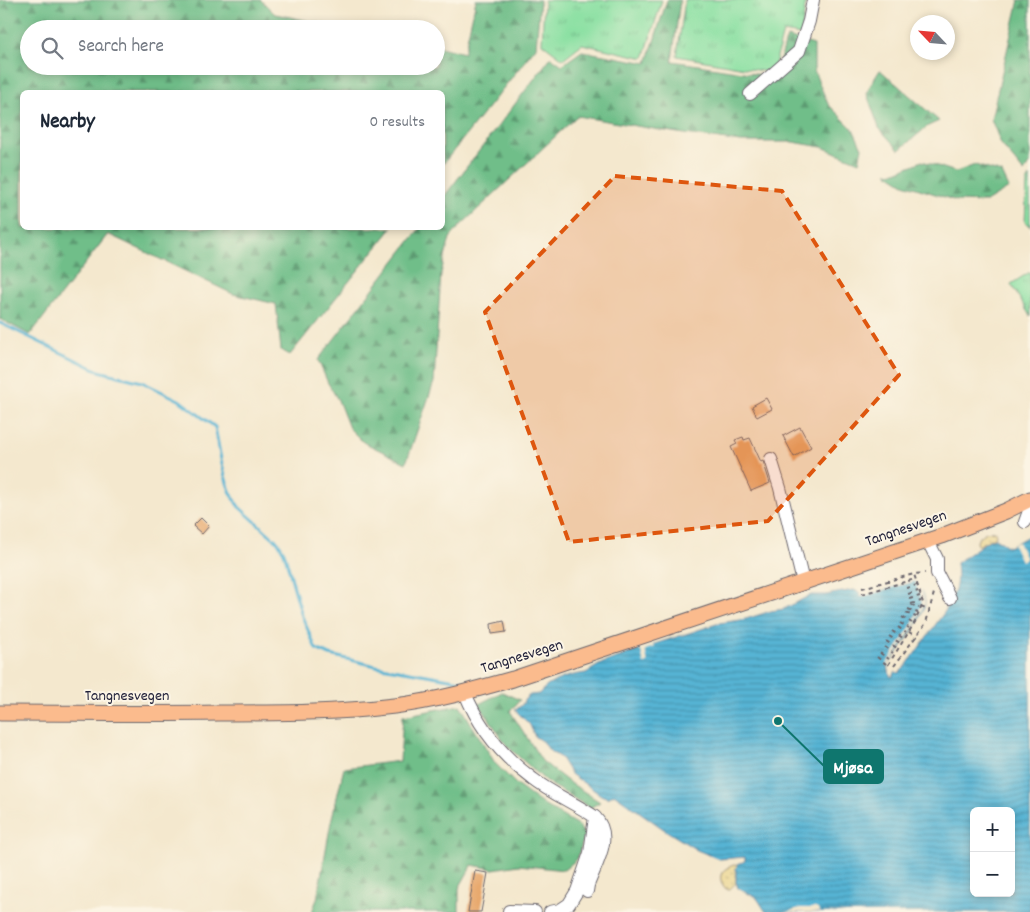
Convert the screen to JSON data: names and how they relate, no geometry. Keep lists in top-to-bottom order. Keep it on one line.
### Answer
{"streets":{"main road":["Tangnesvegen"]},"places":["Mjøsa"],"north":"top left","page":{"search":"Search here","heading":["Nearby","0 results"],"map_buttons":["+","−"]}}
